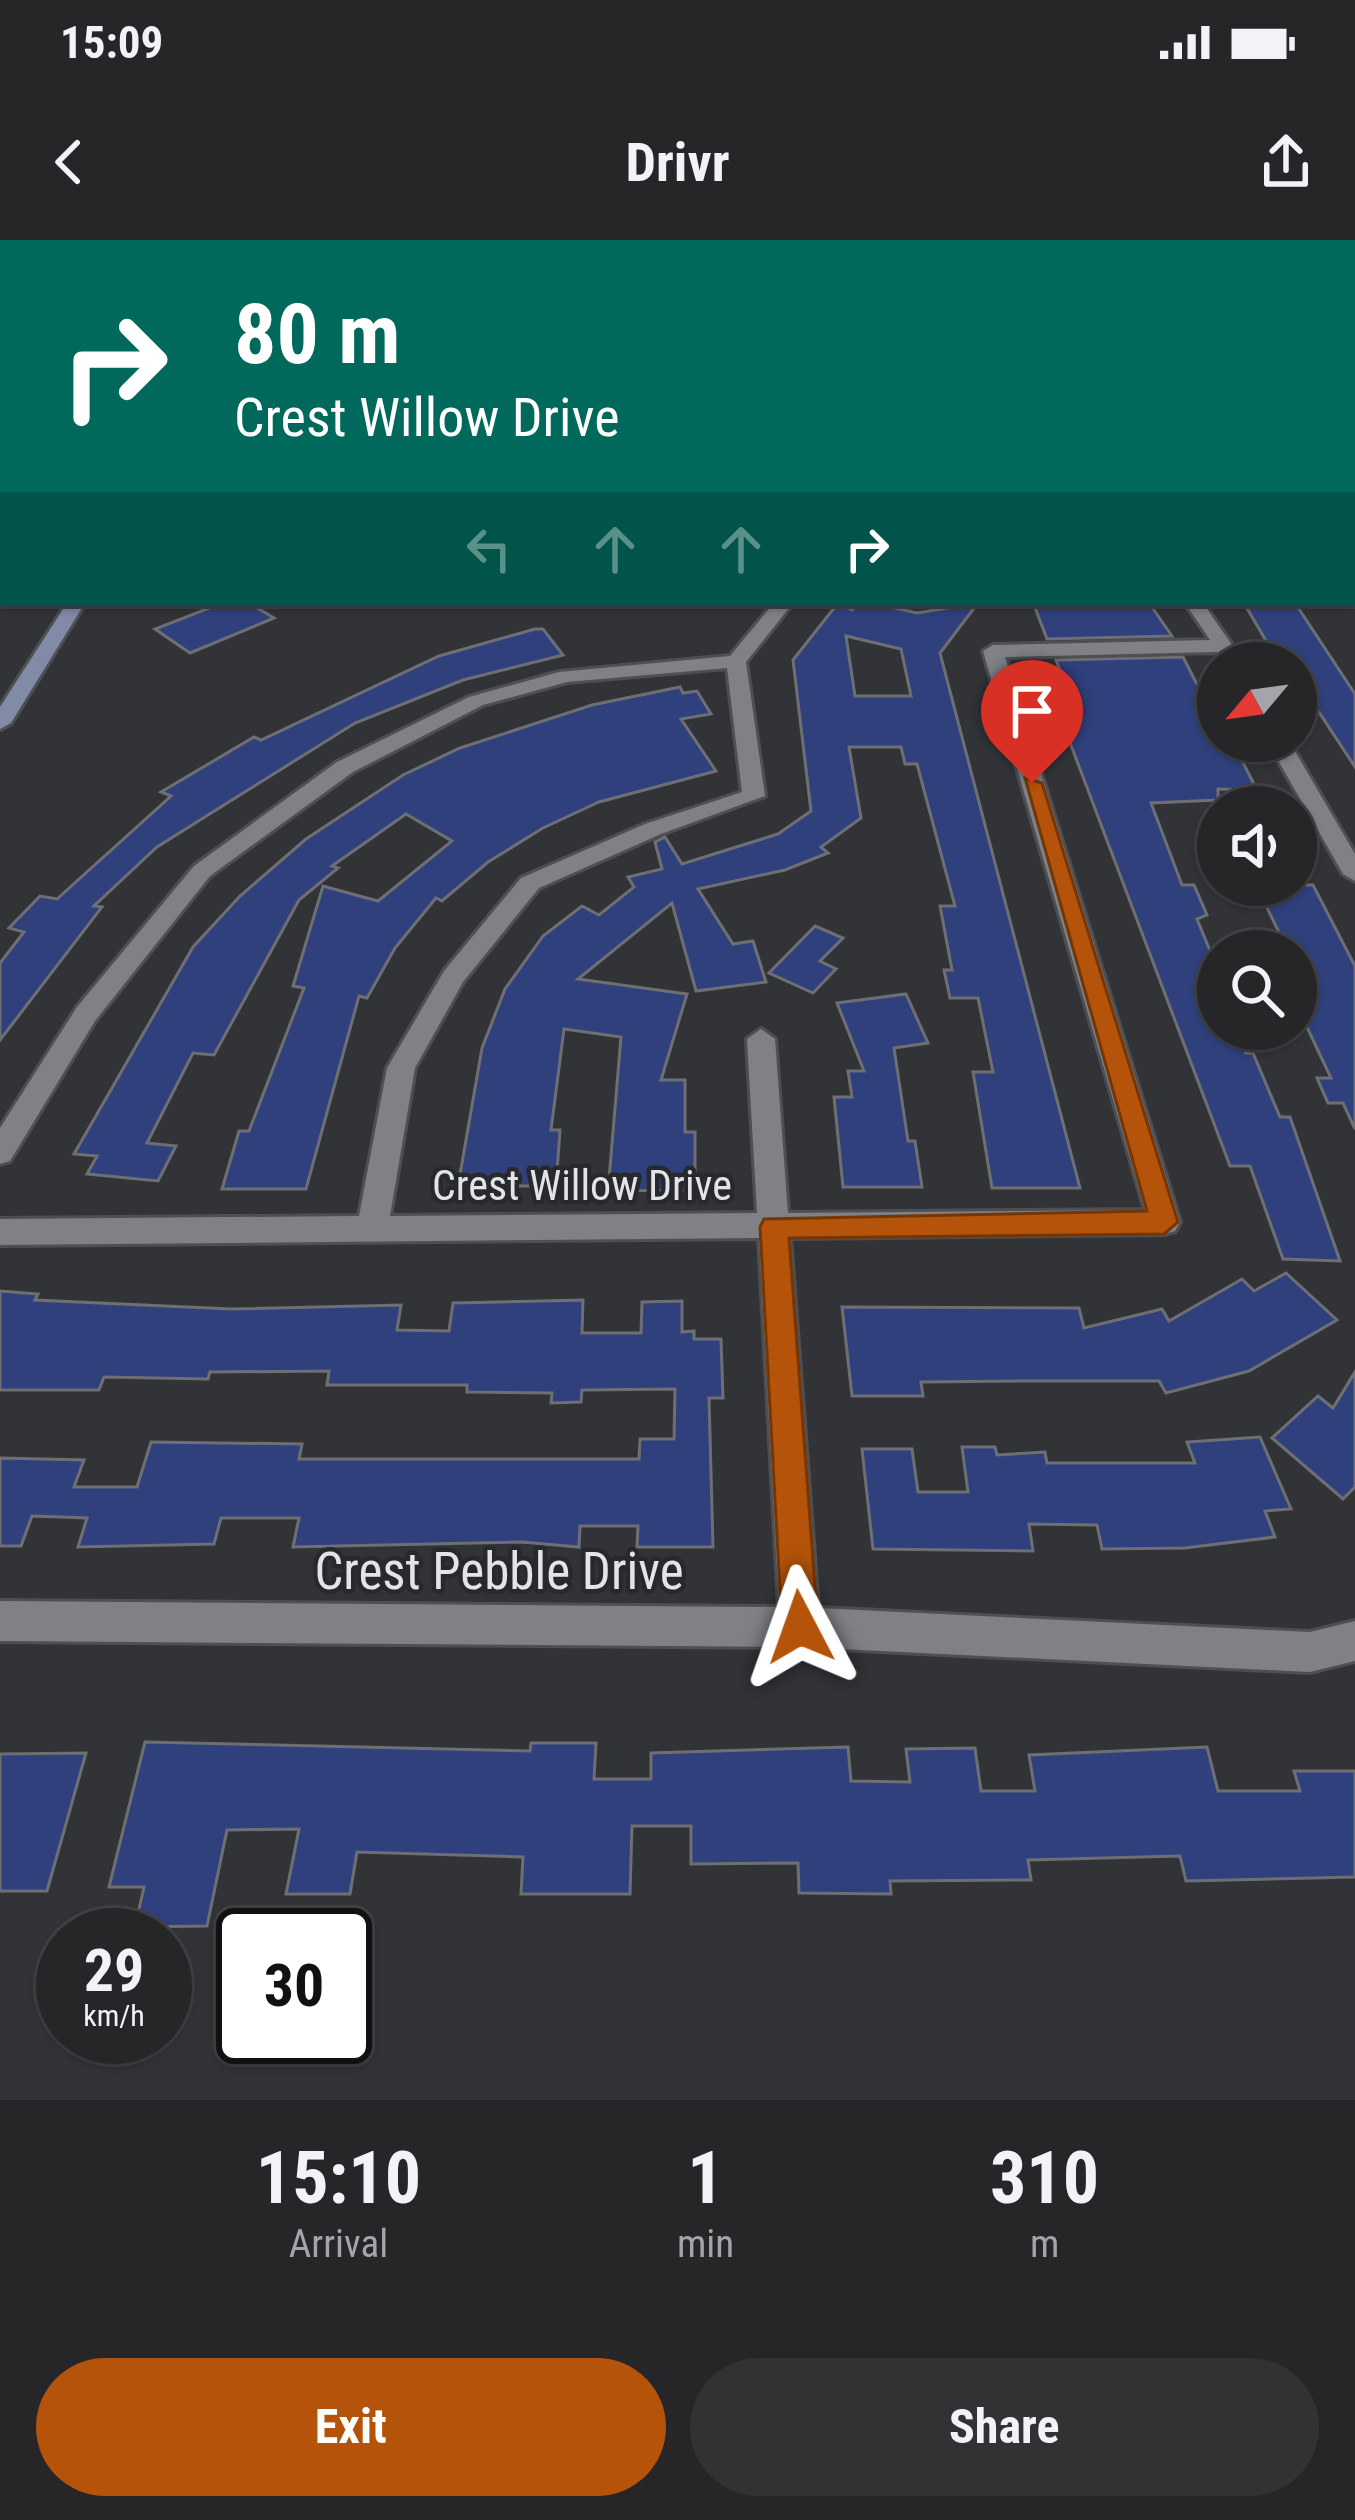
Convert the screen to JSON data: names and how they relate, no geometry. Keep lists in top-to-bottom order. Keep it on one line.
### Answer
{"streets":{"street":["Crest Willow Drive","Crest Pebble Drive"]},"north":"bottom left","page":{"status":"15:09","header":"Drivr","turn":["80 m","Crest Willow Drive"],"speed":"29 km/h","limit":"30","eta":["15:10","Arrival","1","min","310","m"],"buttons":["Exit","Share"]}}
